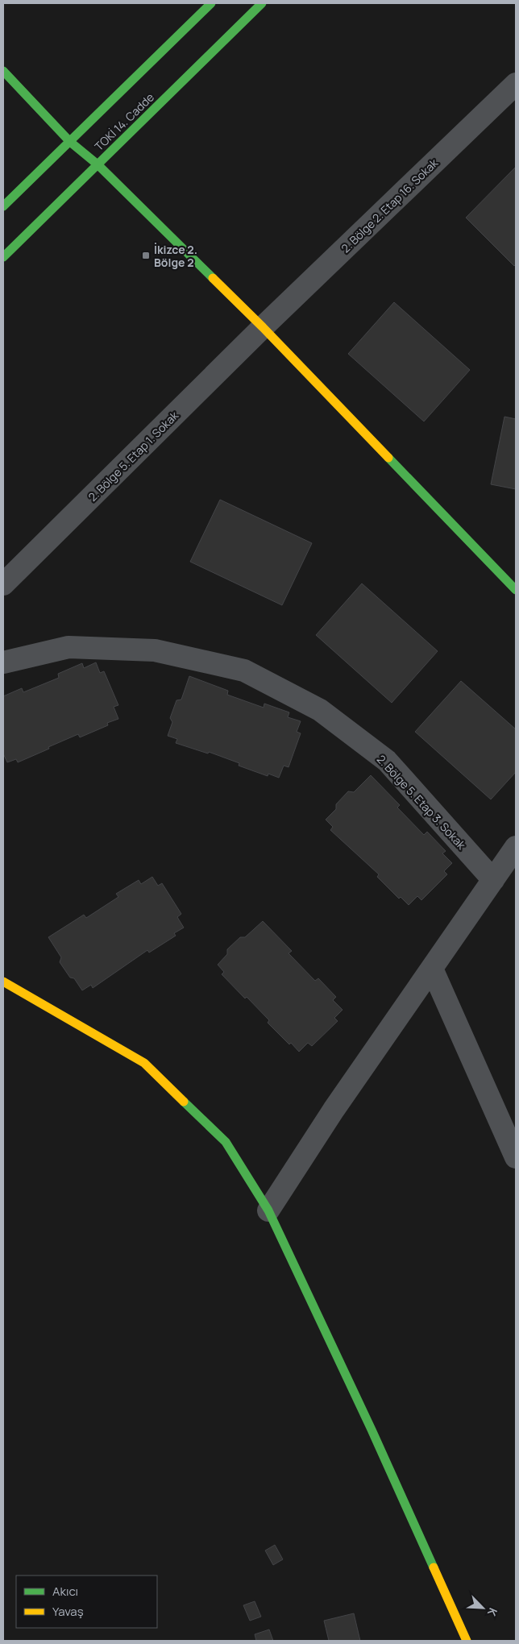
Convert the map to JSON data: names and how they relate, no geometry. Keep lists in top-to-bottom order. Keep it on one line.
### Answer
{"streets":{"street":["TOKİ 14. Cadde","2. Bölge 2. Etap 16. Sokak","2. Bölge 5. Etap 1. Sokak","2. Bölge 5. Etap 3. Sokak"]},"crossings":[["2. Bölge 2. Etap 16. Sokak","2. Bölge 5. Etap 1. Sokak"]],"places":{"transit":["İkizce 2. Bölge 2"]},"legend":["Akıcı","Yavaş"],"north":"bottom right"}
